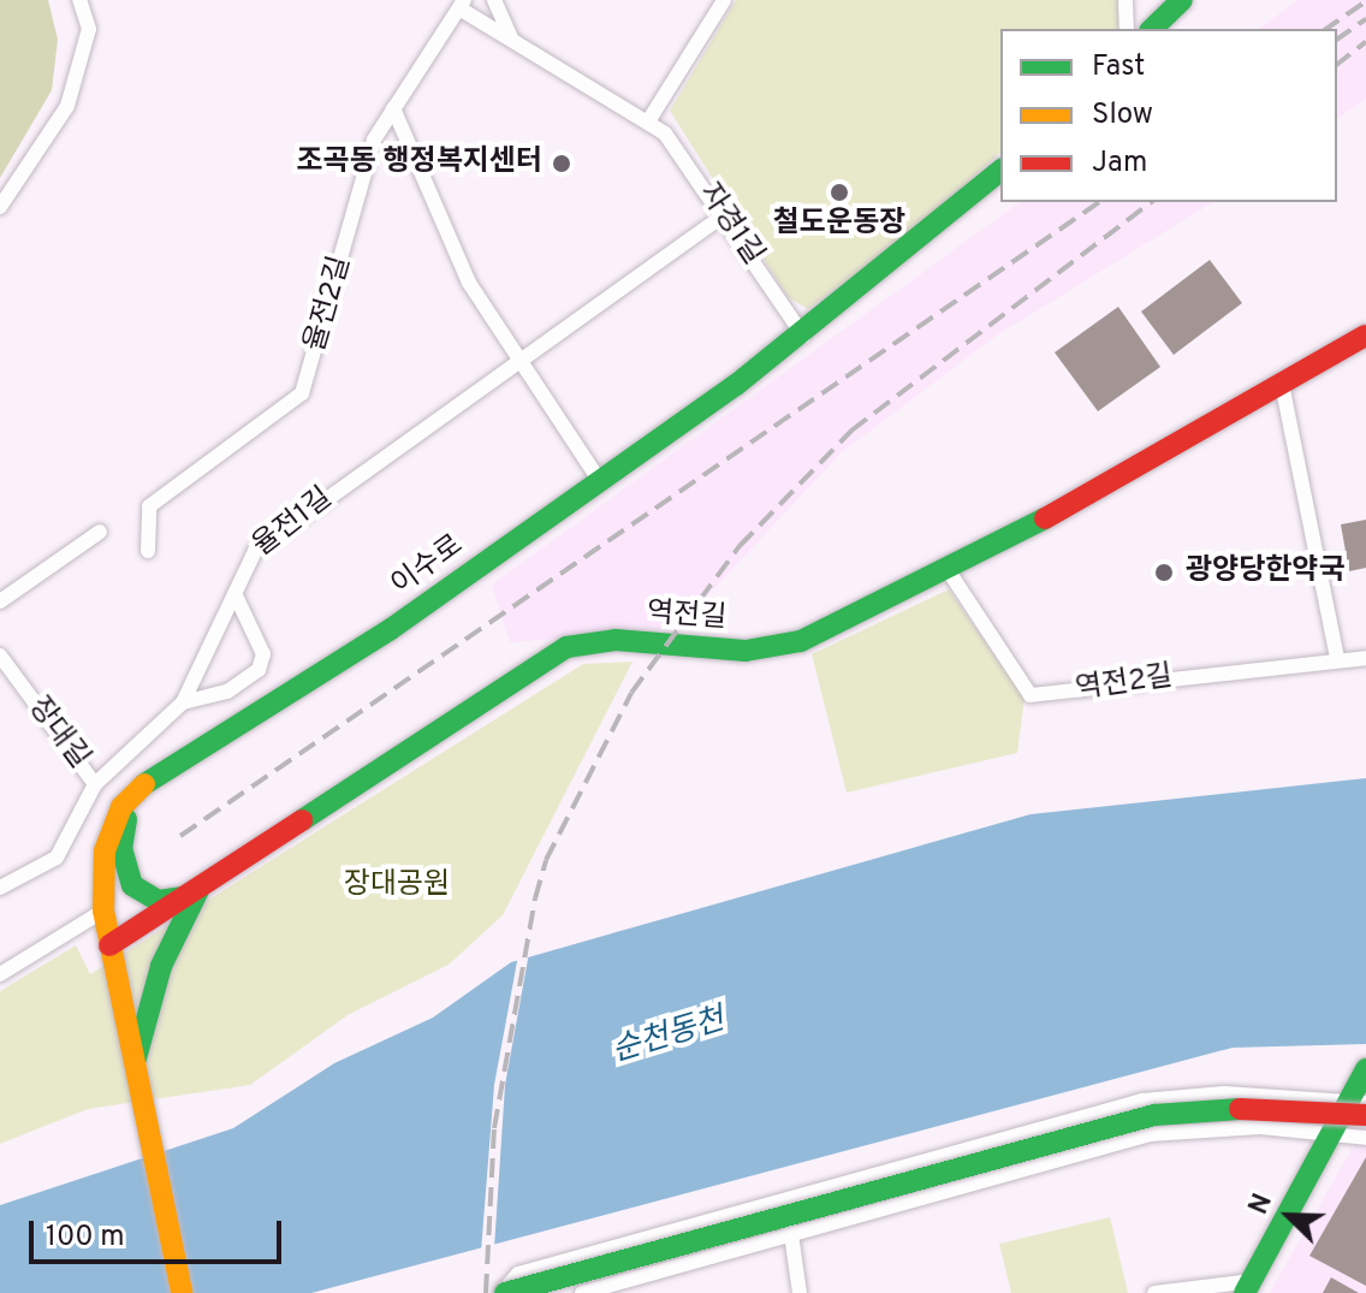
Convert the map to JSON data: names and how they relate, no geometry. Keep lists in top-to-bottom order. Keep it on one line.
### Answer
{"streets":{"main road":["이수로","역전길"],"street":["자경1길","율전2길","율전1길","역전2길","장대길"]},"crossings":[["자경1길","율전2길"],["자경1길","율전1길"],["자경1길","이수로"],["율전1길","장대길"],["이수로","역전길"],["역전길","역전2길"]],"water":["순천동천"],"parks":["장대공원"],"places":["조곡동 행정복지센터","철도운동장","광양당한약국"],"legend":["Fast","Slow","Jam"],"scale_bar":"100 m","north":"top left"}
